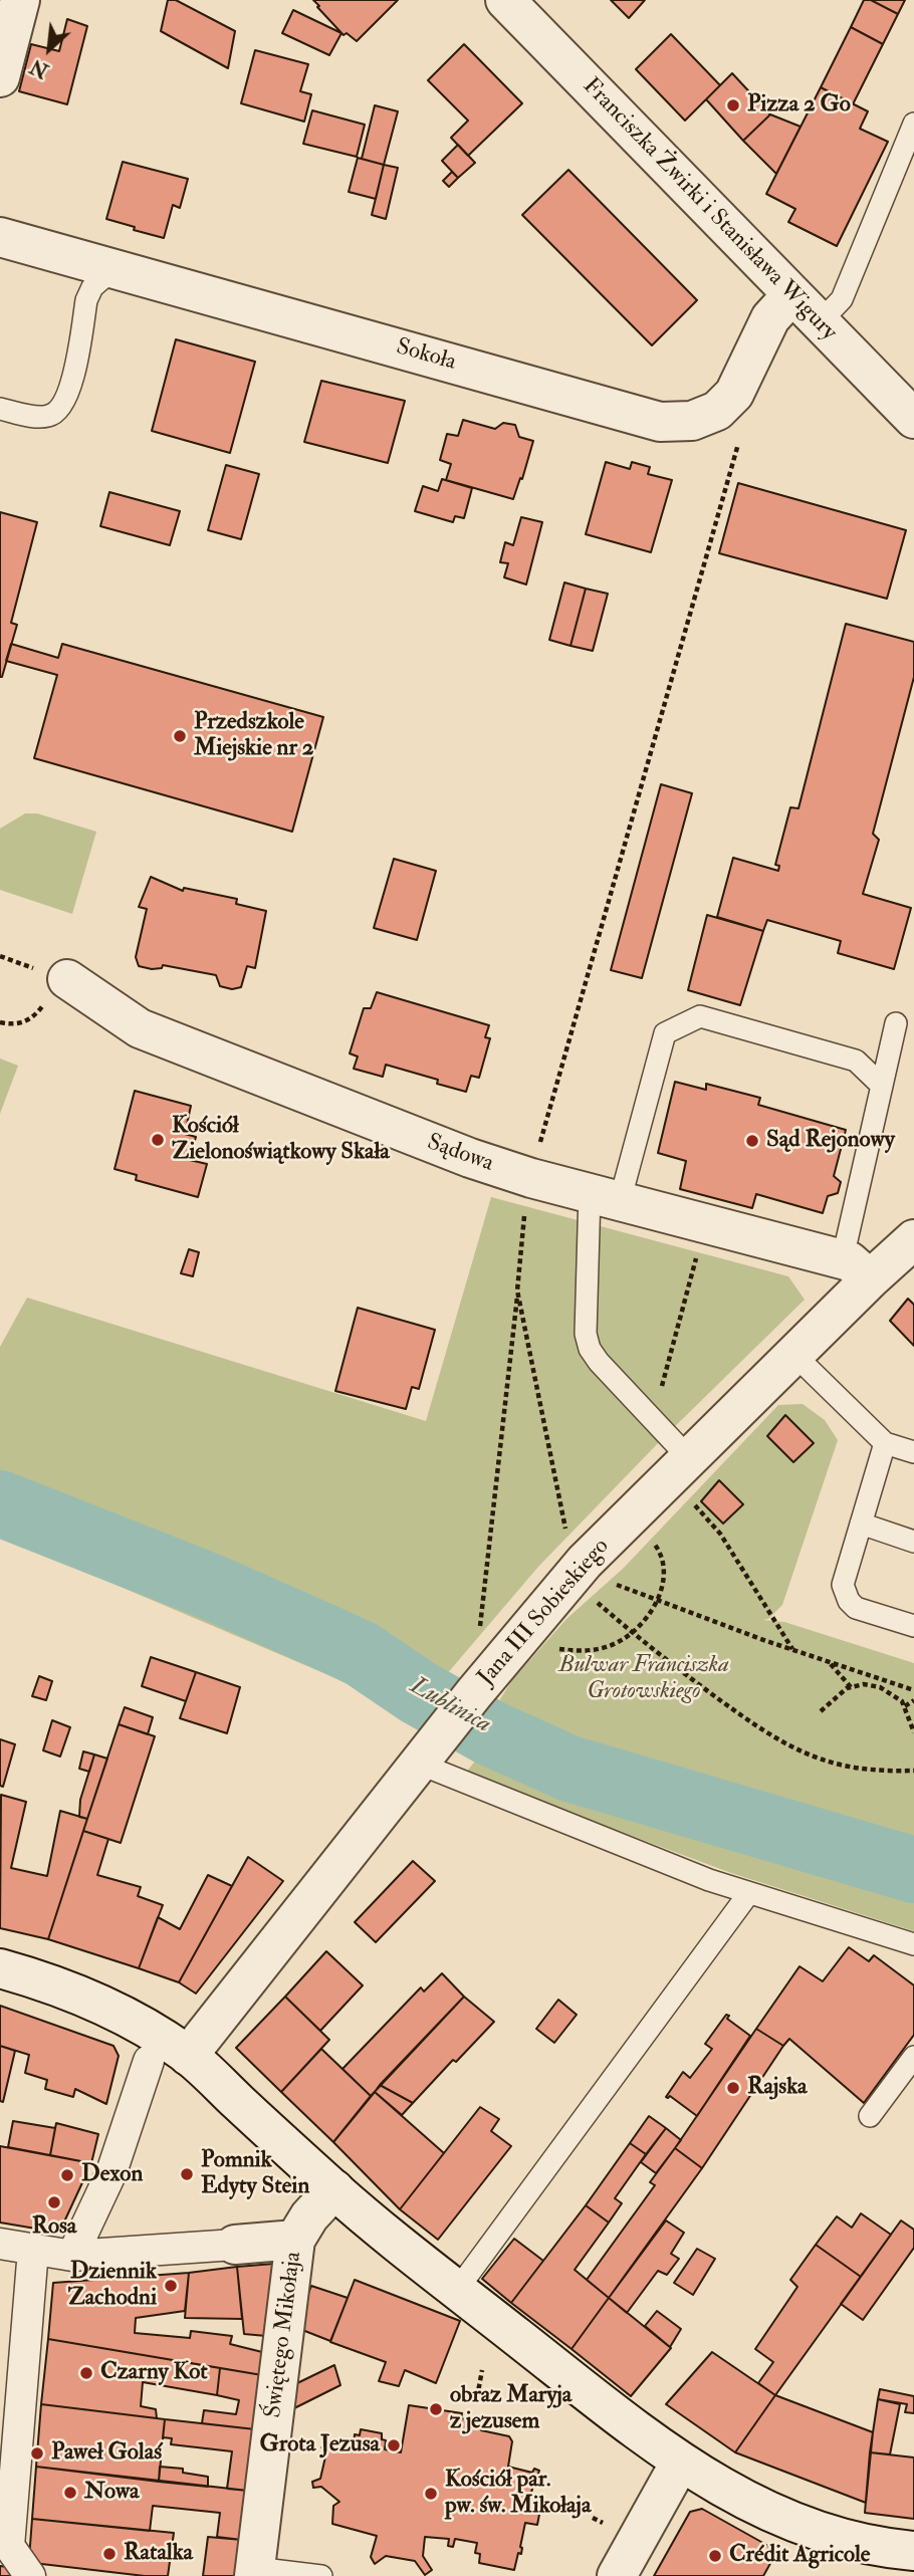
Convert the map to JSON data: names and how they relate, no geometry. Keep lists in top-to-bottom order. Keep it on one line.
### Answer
{"streets":{"street":["Franciszka Żwirki i Stanisława Wigury","Sokoła","Sądowa","Jana III Sobieskiego","Świętego Mikołaja"]},"crossings":[["Franciszka Żwirki i Stanisława Wigury","Sokoła"],["Sądowa","Jana III Sobieskiego"]],"water":["Lublinica"],"parks":["Bulwar Franciszka Grotowskiego"],"places":["Pizza 2 Go","Przedszkole Miejskie nr 2","Kościół Zielonoświątkowy Skała","Sąd Rejonowy","Rajska","Pomnik Edyty Stein","Dexon","Rosa","Dziennik Zachodni","Czarny Kot","obraz Maryja z jezusem","Grota Jezusa","Paweł Golaś","Nowa","Kościół par. pw. św. Mikołaja","Ratalka","Crédit Agricole"],"north":"bottom left"}
